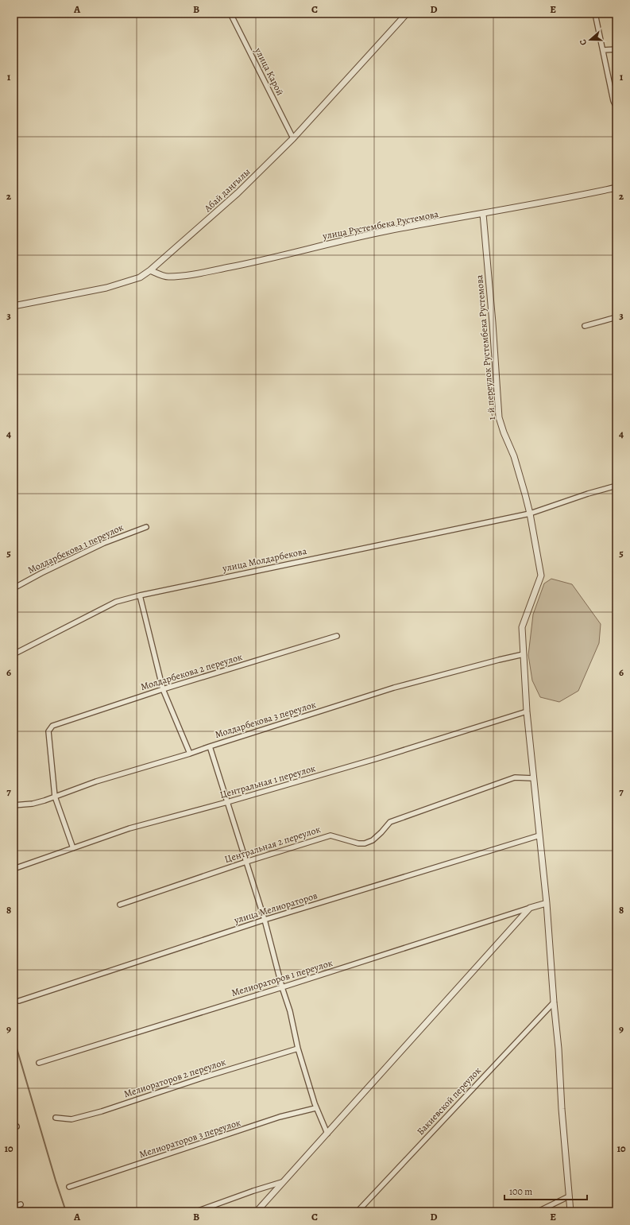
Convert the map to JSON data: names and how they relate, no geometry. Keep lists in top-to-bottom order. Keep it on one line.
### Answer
{"streets":{"street":["улица Карой","Абай даңғылы","улица Рустембека Рустемова","1-й переулок Рустембека Рустемова","Молдарбекова 1 переулок","улица Молдарбекова","Молдарбекова 2 переулок","Молдарбекова 3 переулок","Центральная 1 переулок","Центральная 2 переулок","улица Мелиораторов","Мелиораторов 1 переулок","Мелиораторов 2 переулок","Бакиевской переулок","Мелиораторов 3 переулок"]},"crossings":[["улица Карой","Абай даңғылы"],["Абай даңғылы","улица Рустембека Рустемова"],["улица Рустембека Рустемова","1-й переулок Рустембека Рустемова"],["1-й переулок Рустембека Рустемова","улица Молдарбекова"],["1-й переулок Рустембека Рустемова","Молдарбекова 3 переулок"],["1-й переулок Рустембека Рустемова","Центральная 1 переулок"],["1-й переулок Рустембека Рустемова","Центральная 2 переулок"],["1-й переулок Рустембека Рустемова","улица Мелиораторов"],["1-й переулок Рустембека Рустемова","Бакиевской переулок"],["Молдарбекова 2 переулок","Молдарбекова 3 переулок"]],"scale_bar":"100 m","north":"left","grid":{"columns":["A","B","C","D","E"],"rows":["1","2","3","4","5","6","7","8","9","10"]}}
